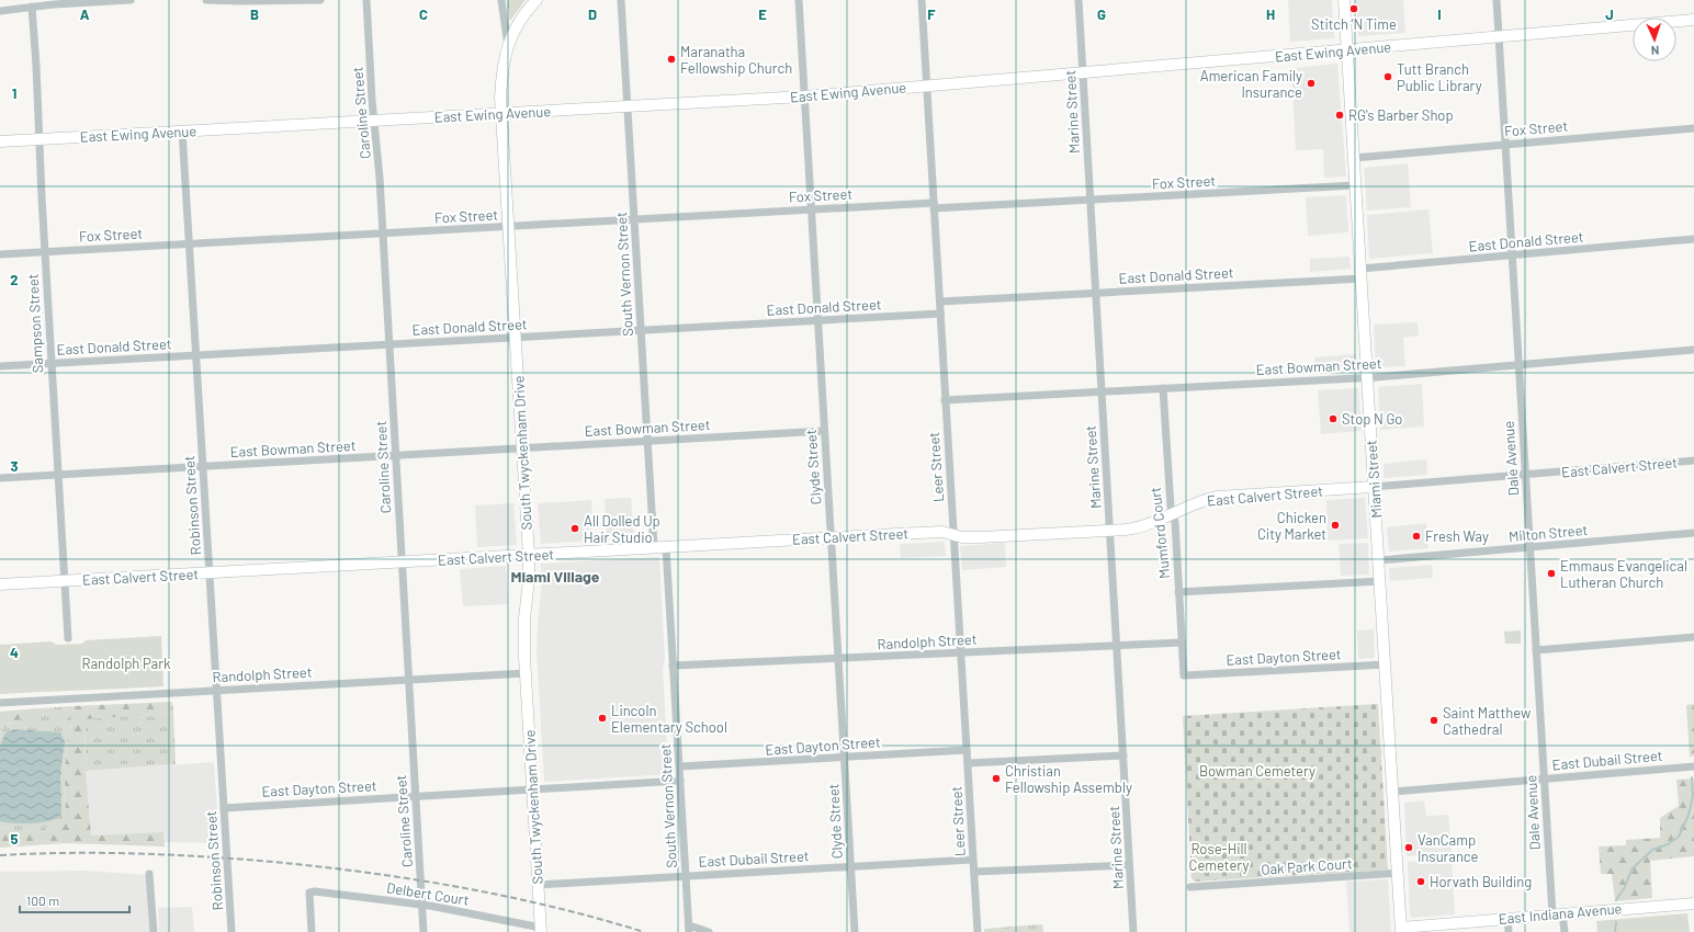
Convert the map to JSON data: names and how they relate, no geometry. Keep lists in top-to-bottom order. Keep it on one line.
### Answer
{"streets":{"street":["East Ewing Avenue","Marine Street","Caroline Street","Fox Street","East Donald Street","South Vernon Street","Sampson Street","East Bowman Street","South Twyckenham Drive","Dale Avenue","Clyde Street","Leer Street","East Calvert Street","Miami Street","Robinson Street","Mumford Court","Milton Street","Randolph Street","East Dayton Street","East Dubail Street","Oak Park Court","Delbert Court","East Indiana Avenue"]},"crossings":[["East Ewing Avenue","Marine Street"],["East Ewing Avenue","Caroline Street"],["East Ewing Avenue","South Vernon Street"],["East Ewing Avenue","Sampson Street"],["East Ewing Avenue","South Twyckenham Drive"],["East Ewing Avenue","Dale Avenue"],["East Ewing Avenue","Clyde Street"],["East Ewing Avenue","Leer Street"],["East Ewing Avenue","Miami Street"],["East Ewing Avenue","Robinson Street"],["Marine Street","Fox Street"],["Marine Street","East Donald Street"],["Marine Street","East Bowman Street"],["Marine Street","East Calvert Street"],["Marine Street","Randolph Street"],["Caroline Street","Fox Street"],["Caroline Street","East Donald Street"],["Caroline Street","East Bowman Street"],["Caroline Street","East Calvert Street"],["Caroline Street","Randolph Street"],["Caroline Street","East Dayton Street"],["Caroline Street","Delbert Court"],["Fox Street","South Vernon Street"],["Fox Street","Sampson Street"],["Fox Street","South Twyckenham Drive"],["Fox Street","Dale Avenue"],["Fox Street","Clyde Street"],["Fox Street","Leer Street"],["Fox Street","Miami Street"],["Fox Street","Robinson Street"],["East Donald Street","South Vernon Street"],["East Donald Street","Sampson Street"],["East Donald Street","South Twyckenham Drive"],["East Donald Street","Dale Avenue"],["East Donald Street","Clyde Street"],["East Donald Street","Leer Street"],["East Donald Street","Miami Street"],["East Donald Street","Robinson Street"],["South Vernon Street","East Bowman Street"],["South Vernon Street","East Calvert Street"],["South Vernon Street","Randolph Street"],["South Vernon Street","East Dayton Street"],["South Vernon Street","East Dubail Street"],["Sampson Street","East Bowman Street"],["Sampson Street","East Calvert Street"],["East Bowman Street","South Twyckenham Drive"],["East Bowman Street","Dale Avenue"],["East Bowman Street","Clyde Street"],["East Bowman Street","Leer Street"],["East Bowman Street","Miami Street"],["East Bowman Street","Robinson Street"],["East Bowman Street","Mumford Court"],["South Twyckenham Drive","East Calvert Street"],["South Twyckenham Drive","Randolph Street"],["South Twyckenham Drive","East Dayton Street"],["South Twyckenham Drive","East Dubail Street"],["South Twyckenham Drive","Delbert Court"],["Dale Avenue","East Calvert Street"],["Dale Avenue","Milton Street"],["Dale Avenue","East Dubail Street"],["Dale Avenue","East Indiana Avenue"],["Clyde Street","East Calvert Street"],["Clyde Street","Randolph Street"],["Clyde Street","East Dayton Street"],["Clyde Street","East Dubail Street"],["Leer Street","East Calvert Street"],["Leer Street","Randolph Street"],["Leer Street","East Dayton Street"],["Leer Street","East Dubail Street"],["East Calvert Street","Miami Street"],["East Calvert Street","Robinson Street"],["East Calvert Street","Mumford Court"],["Miami Street","Milton Street"],["Miami Street","East Dayton Street"],["Miami Street","East Dubail Street"],["Miami Street","Oak Park Court"],["Miami Street","East Indiana Avenue"],["Robinson Street","Randolph Street"],["Robinson Street","East Dayton Street"],["Mumford Court","Randolph Street"],["Mumford Court","East Dayton Street"]],"districts":["Miami Village"],"parks":["Randolph Park","Bowman Cemetery","Rose-Hill Cemetery"],"places":["Stitch ‘N Time","Maranatha Fellowship Church","Tutt Branch Public Library","American Family Insurance","RG's Barber Shop","Stop N Go","Chicken City Market","All Dolled Up Hair Studio","Fresh Way","Emmaus Evangelical Lutheran Church","Lincoln Elementary School","Saint Matthew Cathedral","Christian Fellowship Assembly","VanCamp Insurance","Horvath Building"],"scale_bar":"100 m","north":"bottom","grid":{"columns":["A","B","C","D","E","F","G","H","I","J"],"rows":["1","2","3","4","5"]}}
